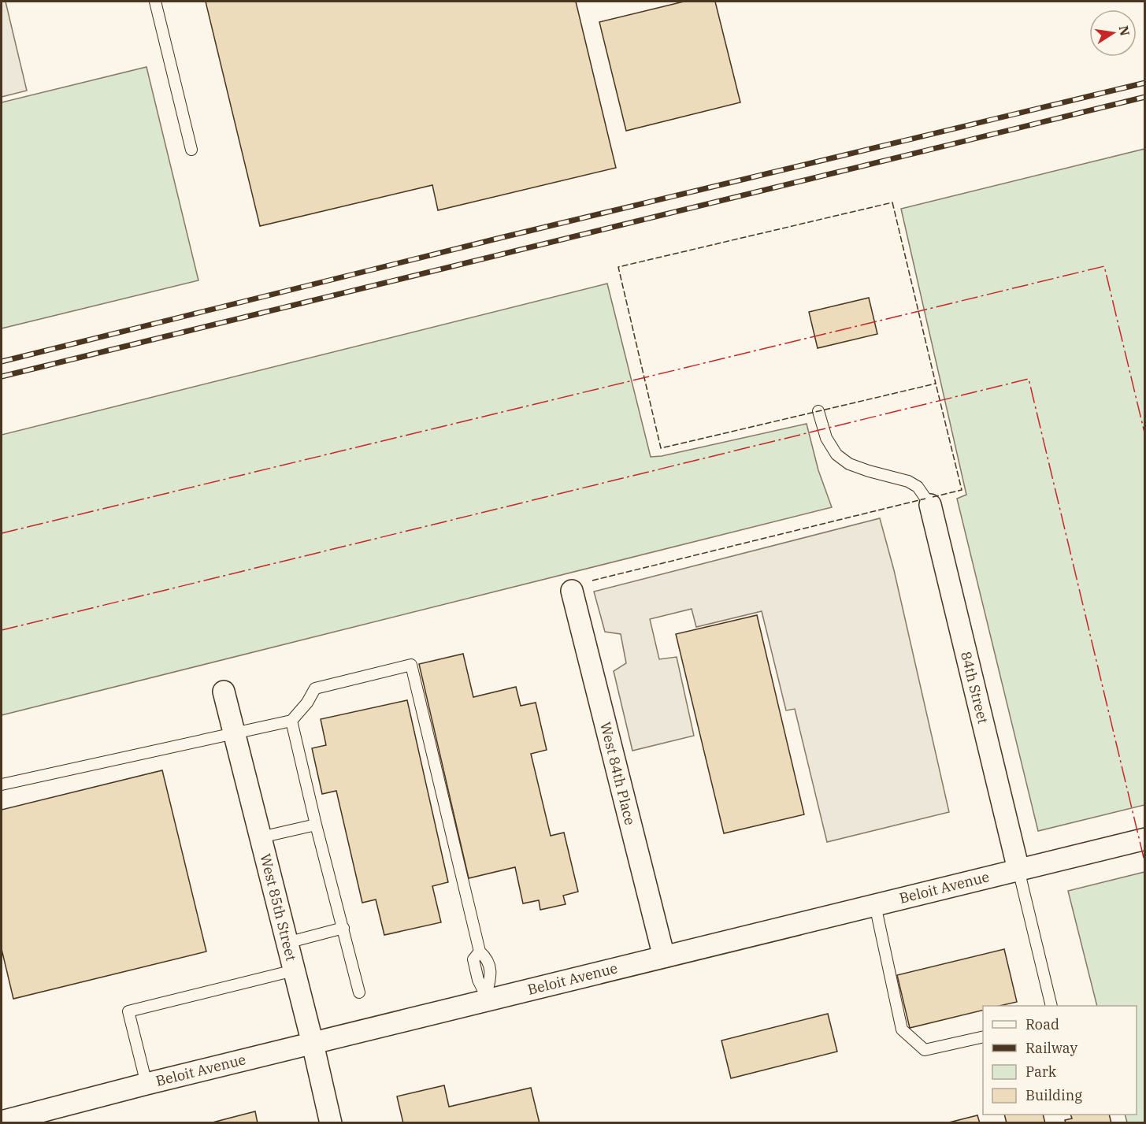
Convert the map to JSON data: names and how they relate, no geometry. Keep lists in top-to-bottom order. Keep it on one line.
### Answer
{"streets":{"street":["84th Street","West 84th Place","Beloit Avenue","West 85th Street"]},"crossings":[["84th Street","Beloit Avenue"],["West 84th Place","Beloit Avenue"],["Beloit Avenue","West 85th Street"]],"legend":["Road","Railway","Park","Building"],"north":"right"}
